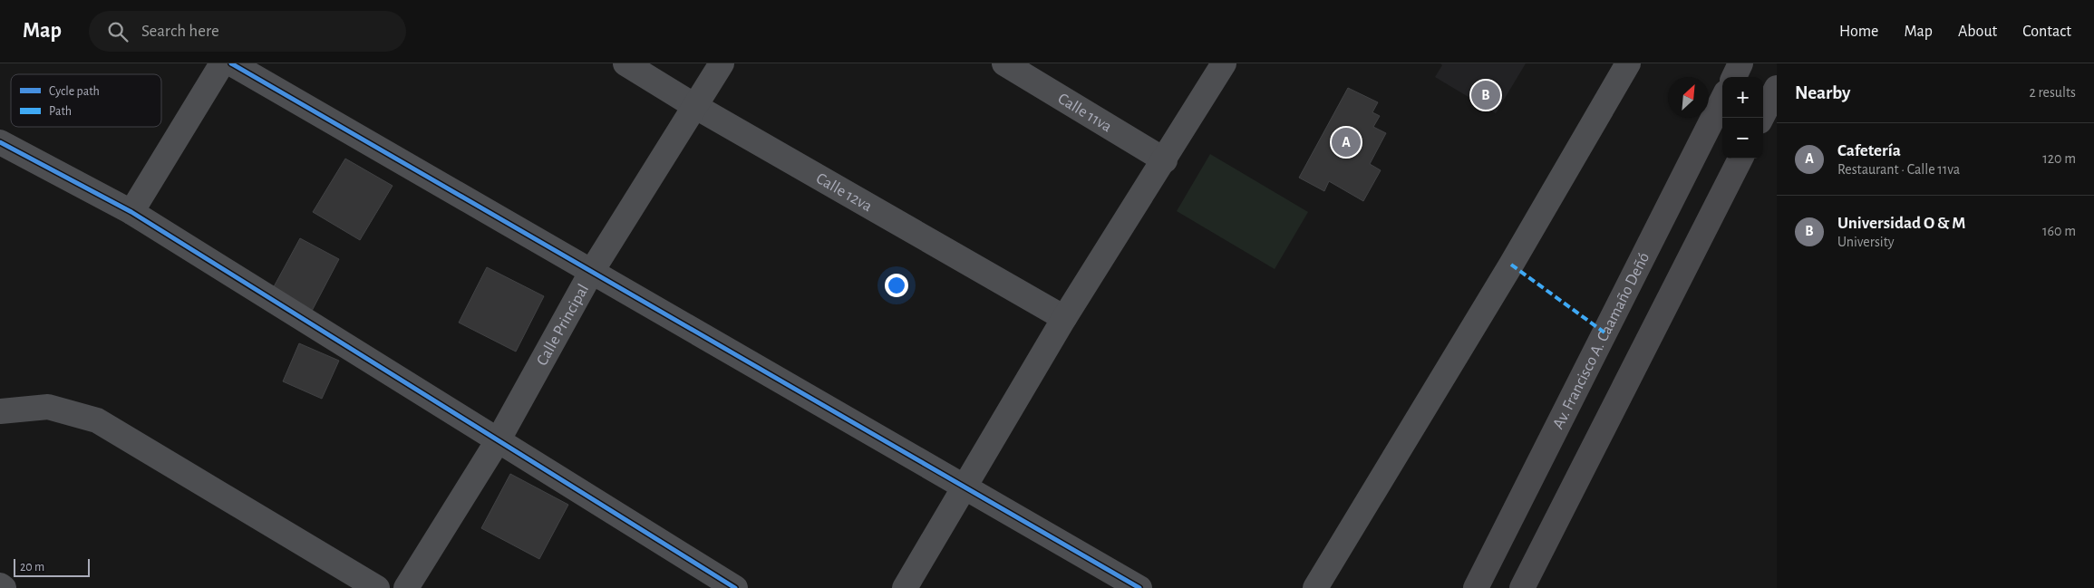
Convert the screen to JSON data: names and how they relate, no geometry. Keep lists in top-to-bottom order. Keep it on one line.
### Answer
{"streets":{"main road":["Av. Francisco A. Caamaño Deñó"],"street":["Calle 11va","Calle 12va","Calle Principal"]},"crossings":[["Calle 12va","Calle Principal"]],"legend":["Cycle path","Path"],"scale_bar":"20 m","north":"top right","page":{"header":"Map","search":"Search here","nav":["Home","Map","About","Contact"],"heading":["Nearby","2 results"],"map_buttons":["+","−"],"pins":["B","A"],"list":[{"mark":"A","name":"Cafetería","note":"Restaurant · Calle 11va","value":"120 m"},{"mark":"B","name":"Universidad O & M","note":"University","value":"160 m"}],"scale":"20 m"}}
